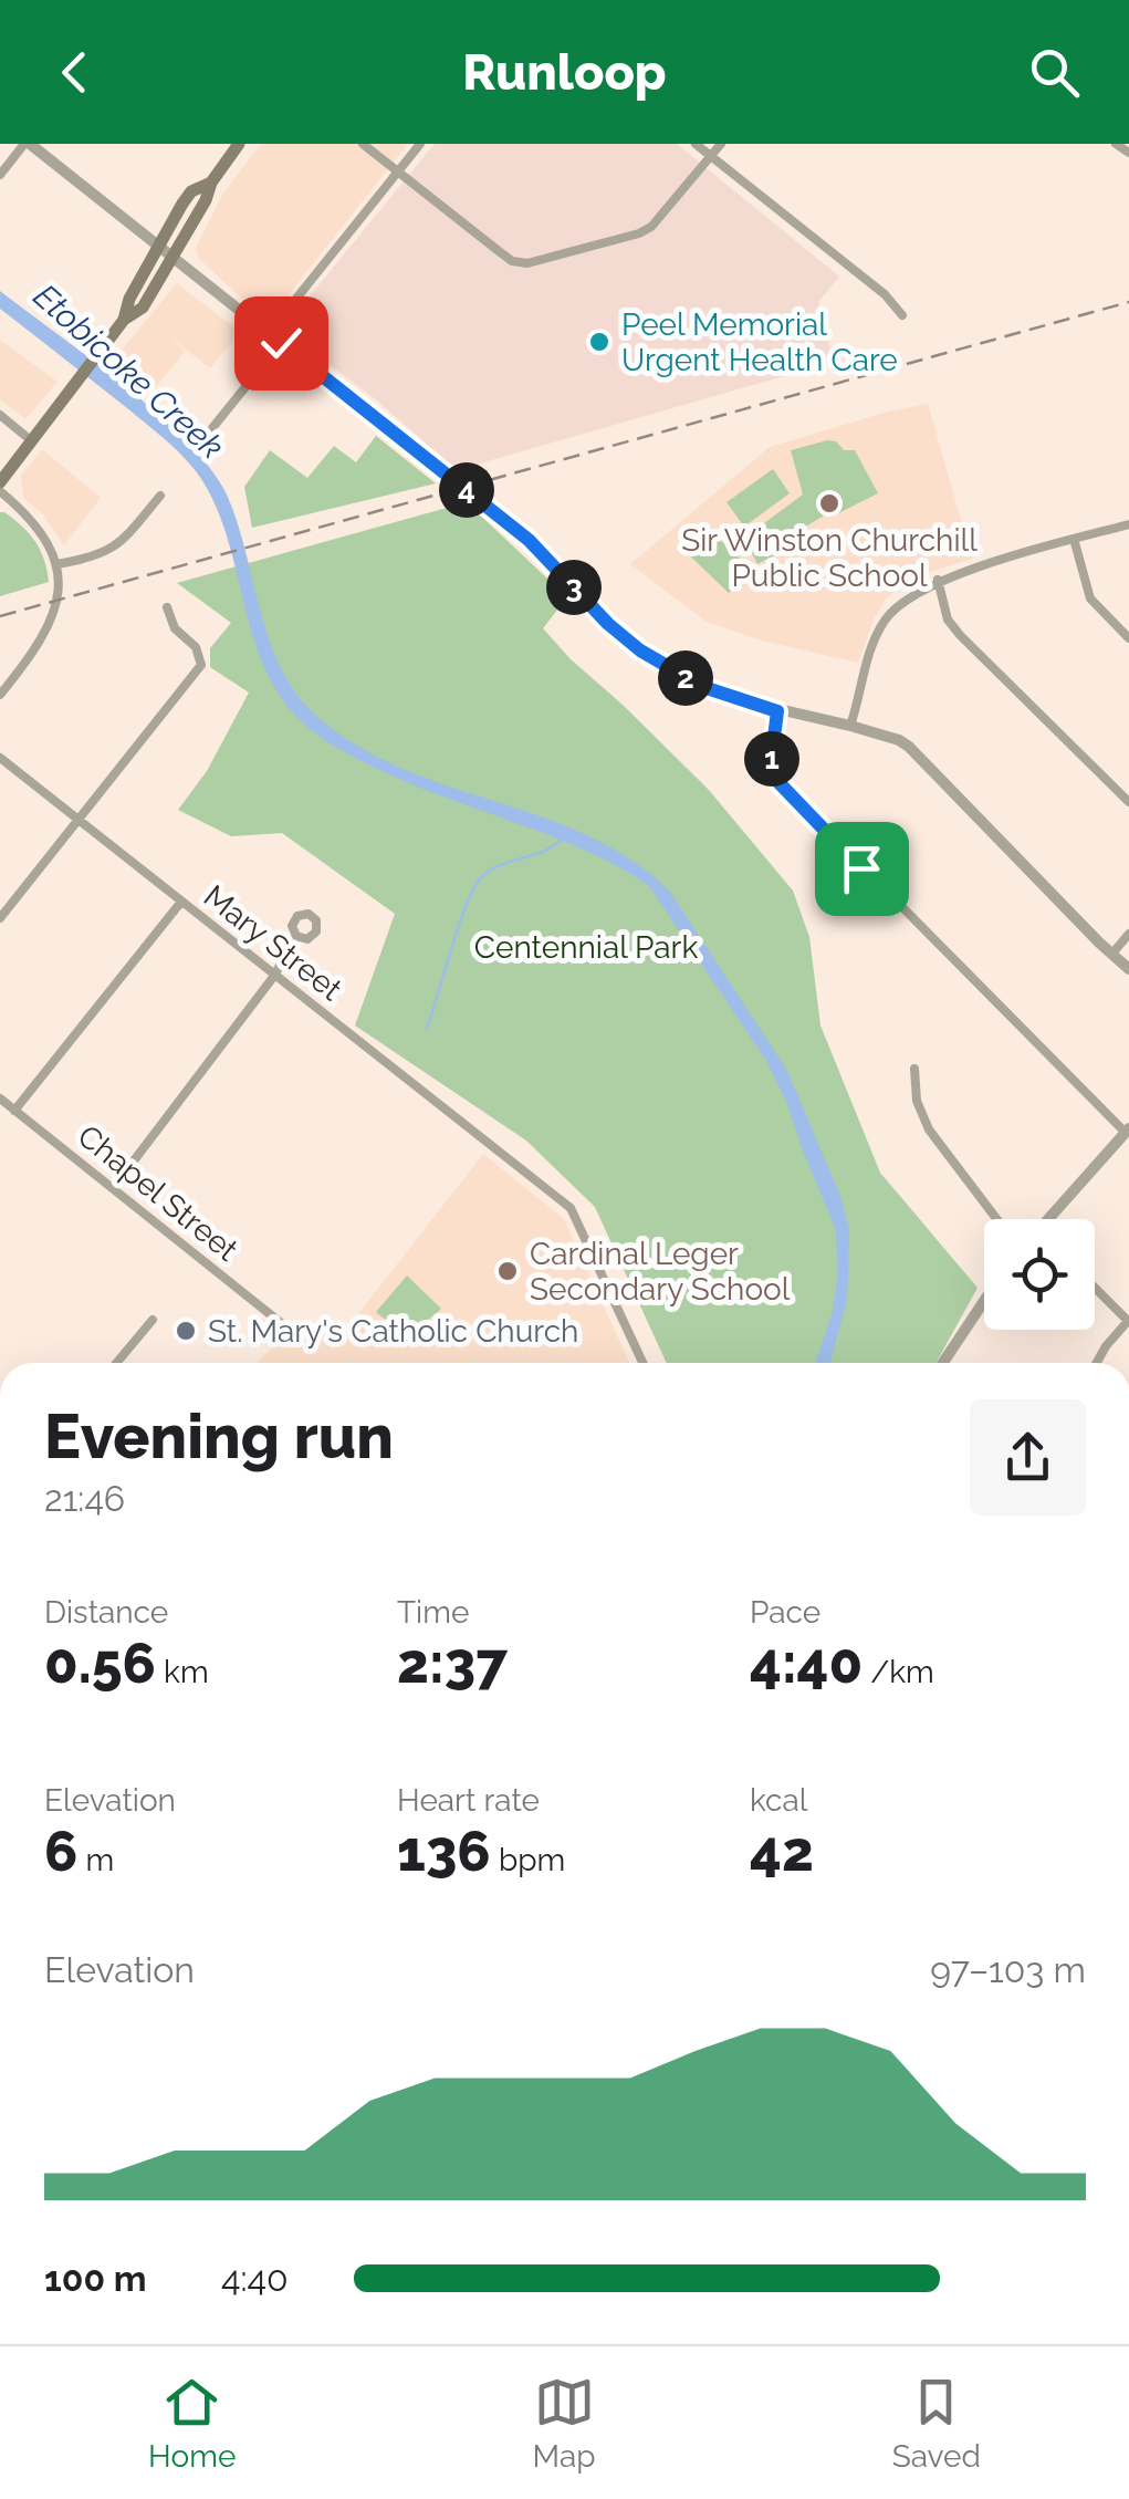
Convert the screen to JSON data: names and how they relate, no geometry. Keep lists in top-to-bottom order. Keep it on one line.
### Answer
{"streets":{"street":["Mary Street","Chapel Street"]},"water":["Etobicoke Creek"],"parks":["Centennial Park"],"places":["Peel Memorial Urgent Health Care","Sir Winston Churchill Public School","Cardinal Leger Secondary School","St. Mary's Catholic Church"],"page":{"header":"Runloop","pins":["4","3","2","1"],"heading":["Evening run","21:46"],"stats":[["Distance","0.56 km"],["Time","2:37"],["Pace","4:40 /km"],["Elevation","6 m"],["Heart rate","136 bpm"],["kcal","42"]],"chart":["Elevation","97–103 m"],"list":[{"name":"100 m","note":"4:40"}],"tabs":["Home","Map","Saved"]}}
